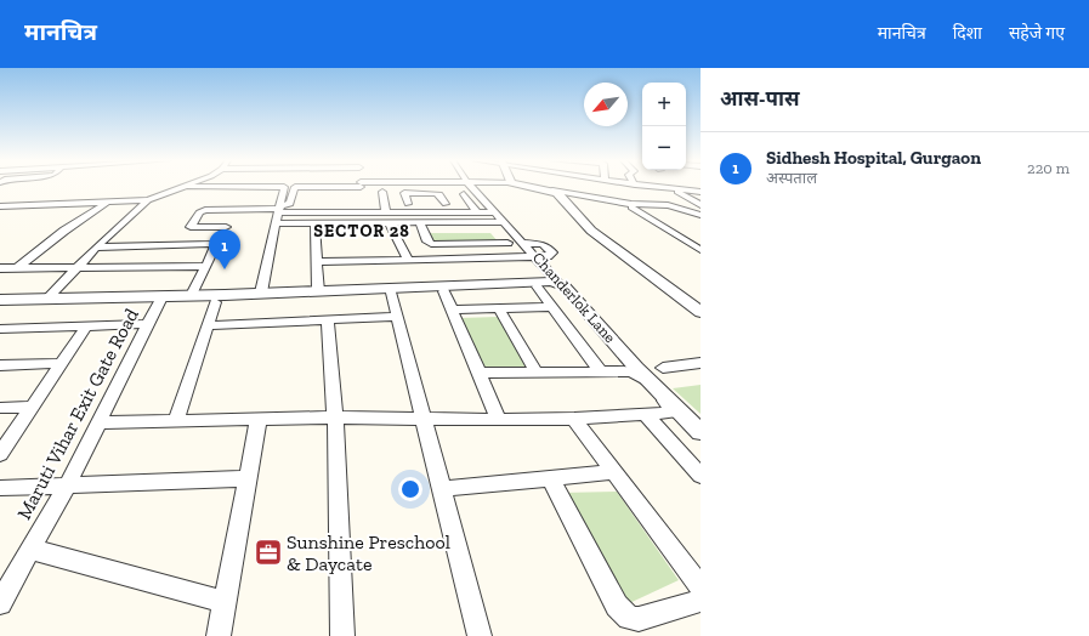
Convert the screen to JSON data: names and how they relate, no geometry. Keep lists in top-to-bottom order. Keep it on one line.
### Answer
{"streets":{"street":["Chanderlok Lane","Maruti Vihar Exit Gate Road"]},"districts":["SECTOR 28"],"places":{"office":["Sunshine Preschool & Daycate"]},"north":"bottom left","page":{"header":"मानचित्र","nav":["मानचित्र","दिशा","सहेजे गए"],"heading":"आस-पास","map_buttons":["+","−"],"list":[{"mark":"1","name":"Sidhesh Hospital, Gurgaon","note":"अस्पताल","value":"220 m"}],"pins":"1"}}
